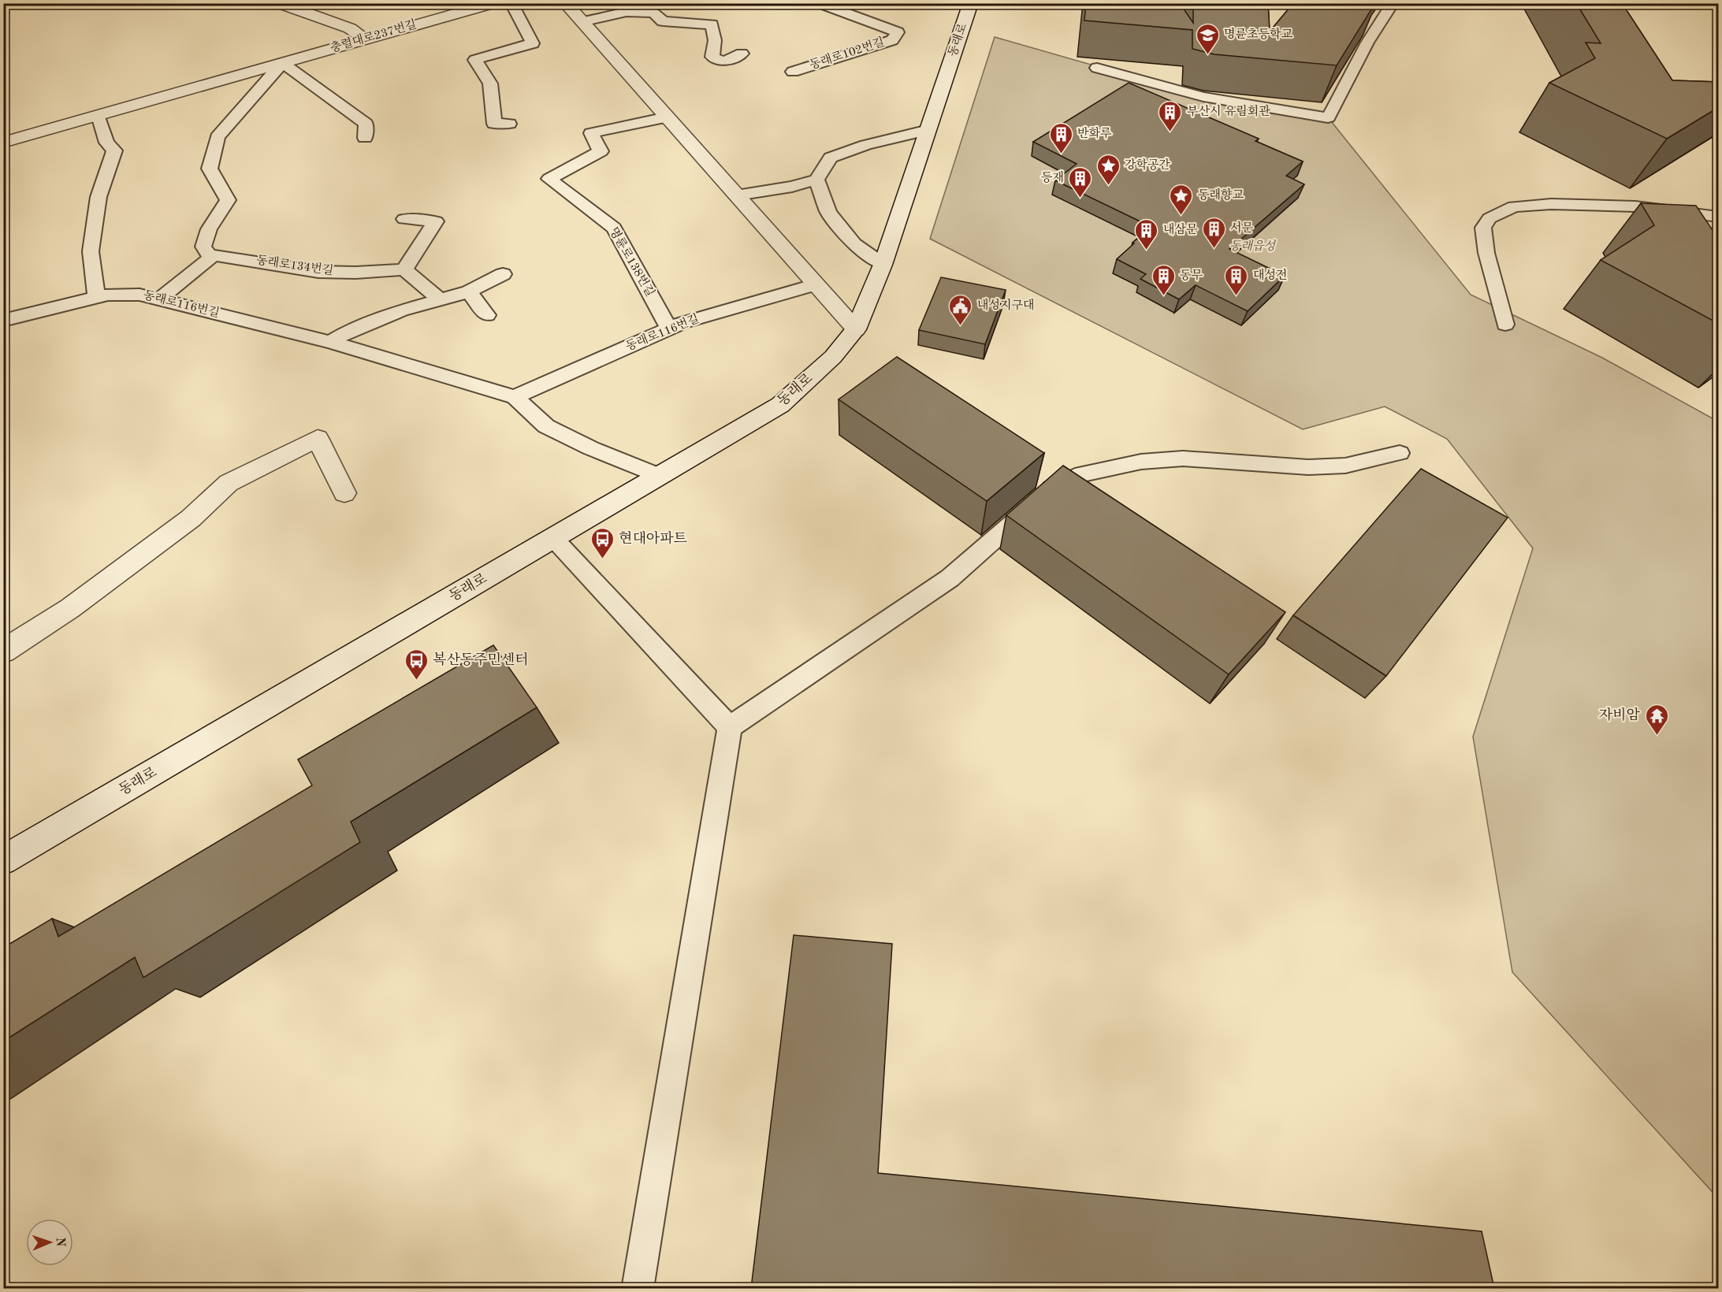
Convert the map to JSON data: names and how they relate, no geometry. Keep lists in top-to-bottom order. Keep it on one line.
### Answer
{"streets":{"street":["충렬대로237번길","동래로"],"lane":["동래로102번길","명륜로138번길","동래로134번길","동래로116번길"]},"crossings":[["동래로","동래로116번길"],["명륜로138번길","동래로116번길"]],"parks":["동래읍성"],"places":{"school or university":["명륜초등학교"],"building":["부산시 유림회관","반화루","등재","서문","내삼문","동무","대성전"],"place":["강학공간","동래향교"],"public building":["내성지구대"],"bus stop":["현대아파트","복산동주민센터"],"temple":["자비암"]},"north":"right"}
